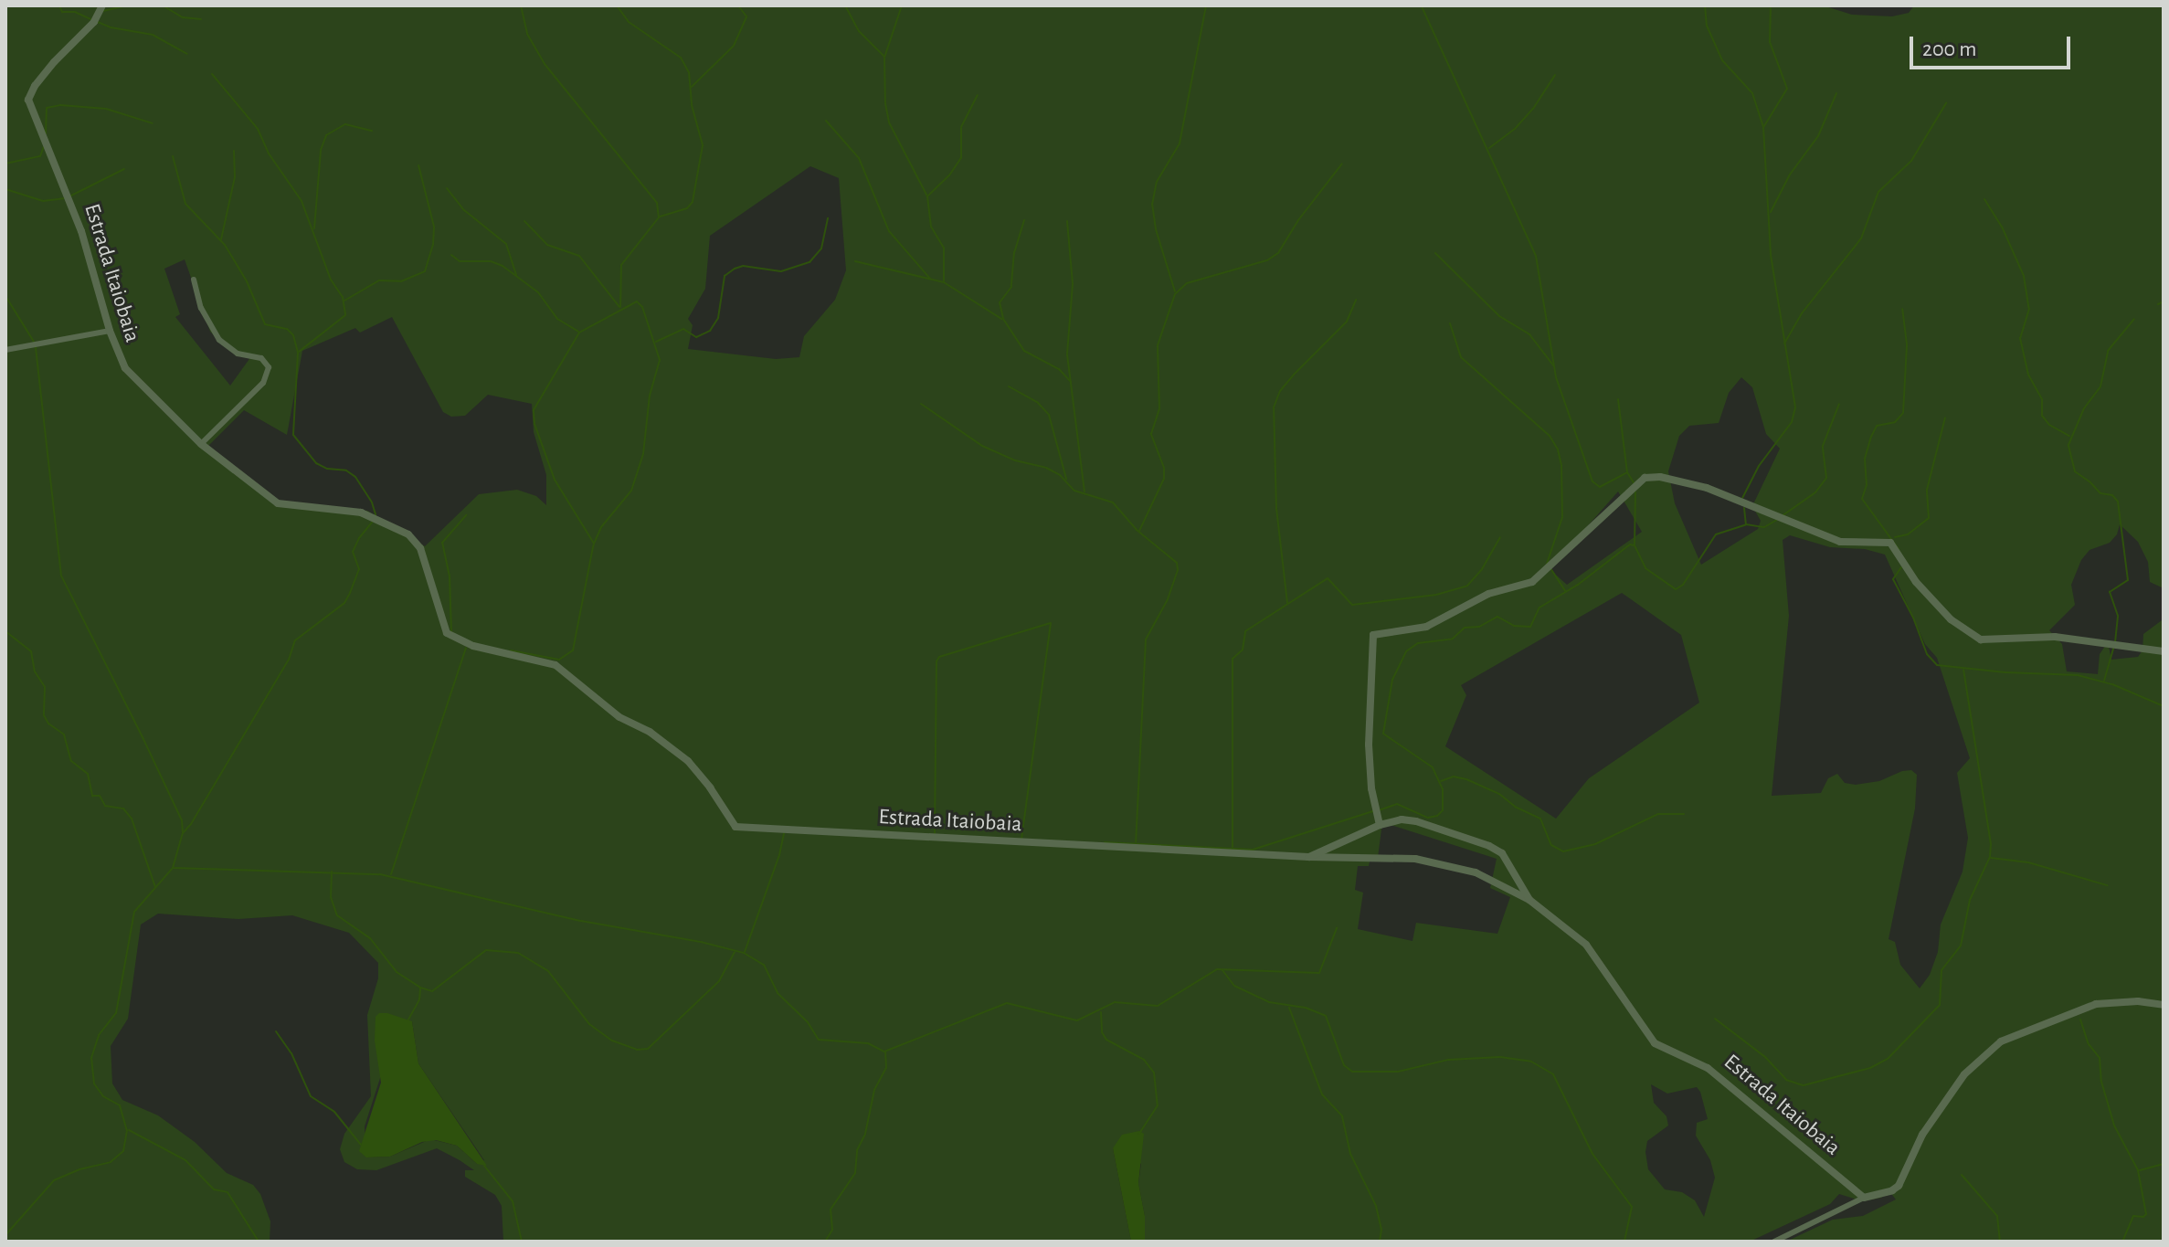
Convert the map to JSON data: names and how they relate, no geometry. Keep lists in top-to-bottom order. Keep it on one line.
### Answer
{"streets":{"street":["Estrada Itaiobaia"]},"scale_bar":"200 m"}
